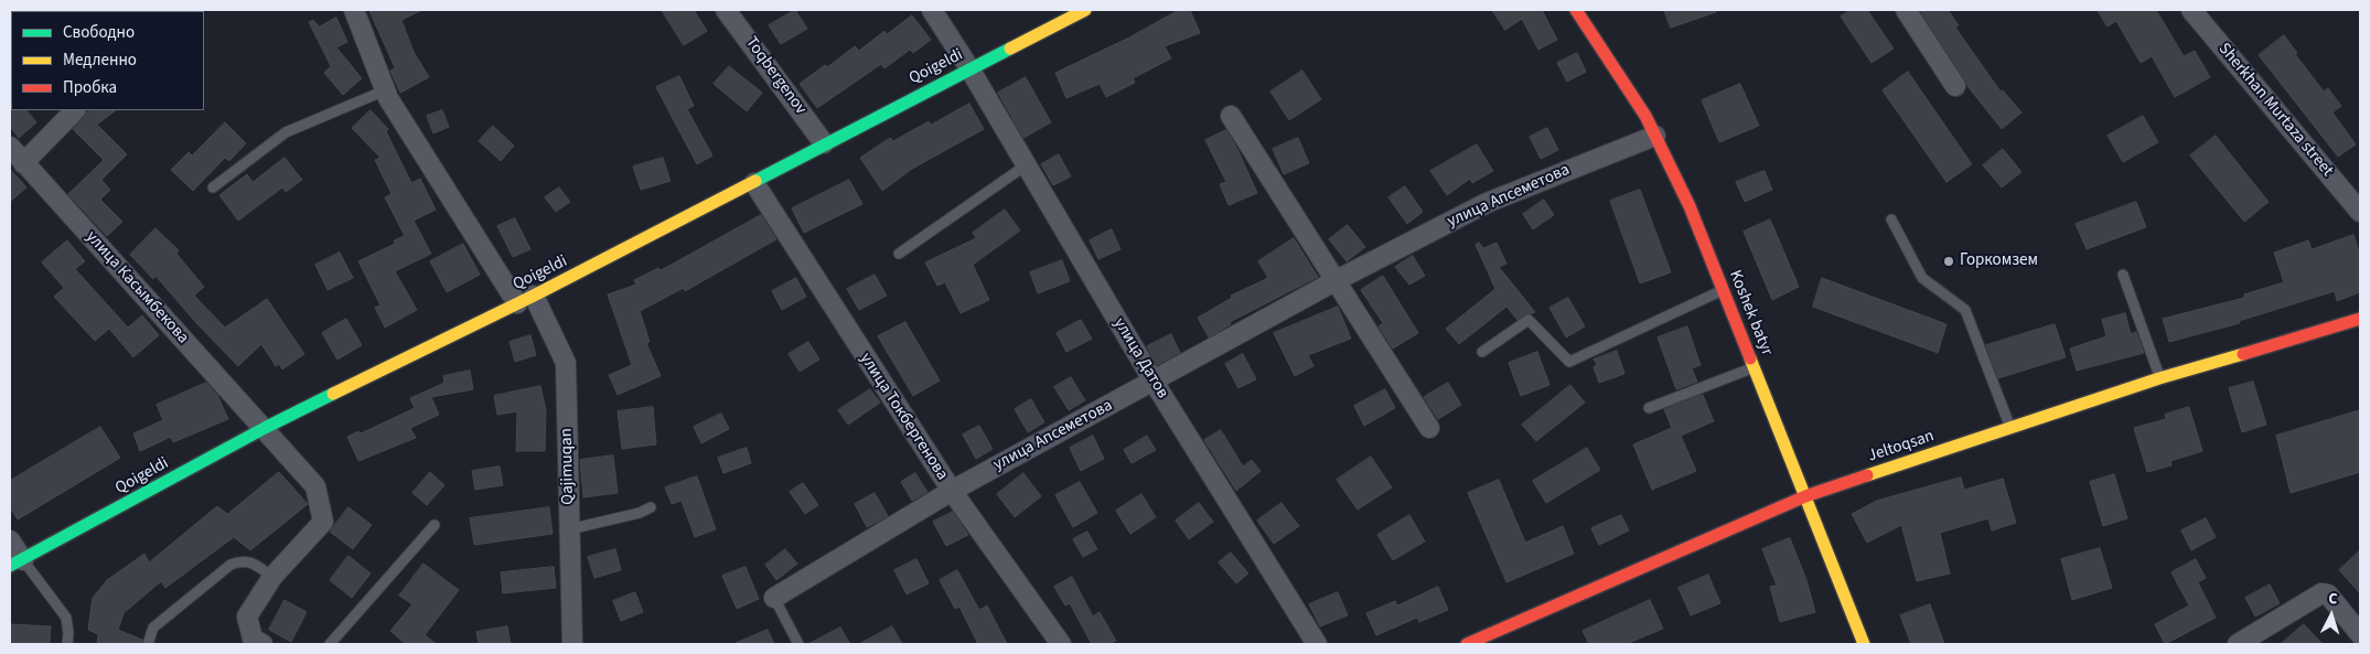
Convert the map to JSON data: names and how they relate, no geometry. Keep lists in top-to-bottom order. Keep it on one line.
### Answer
{"streets":{"street":["Qoigeldi","Toqbergenov","Sherkhan Murtaza street","улица Апсеметова","улица Касымбекова","Koshek batyr","улица Датов","улица Токбергенова","Jeltoqsan","Qajimuqan"]},"crossings":[["Qoigeldi","Toqbergenov"],["Qoigeldi","улица Касымбекова"],["Qoigeldi","улица Датов"],["Qoigeldi","улица Токбергенова"],["Qoigeldi","Qajimuqan"],["улица Апсеметова","Koshek batyr"],["улица Апсеметова","улица Датов"],["улица Апсеметова","улица Токбергенова"],["Koshek batyr","Jeltoqsan"]],"places":["Горкомзем"],"legend":["Свободно","Медленно","Пробка"],"north":"top"}
